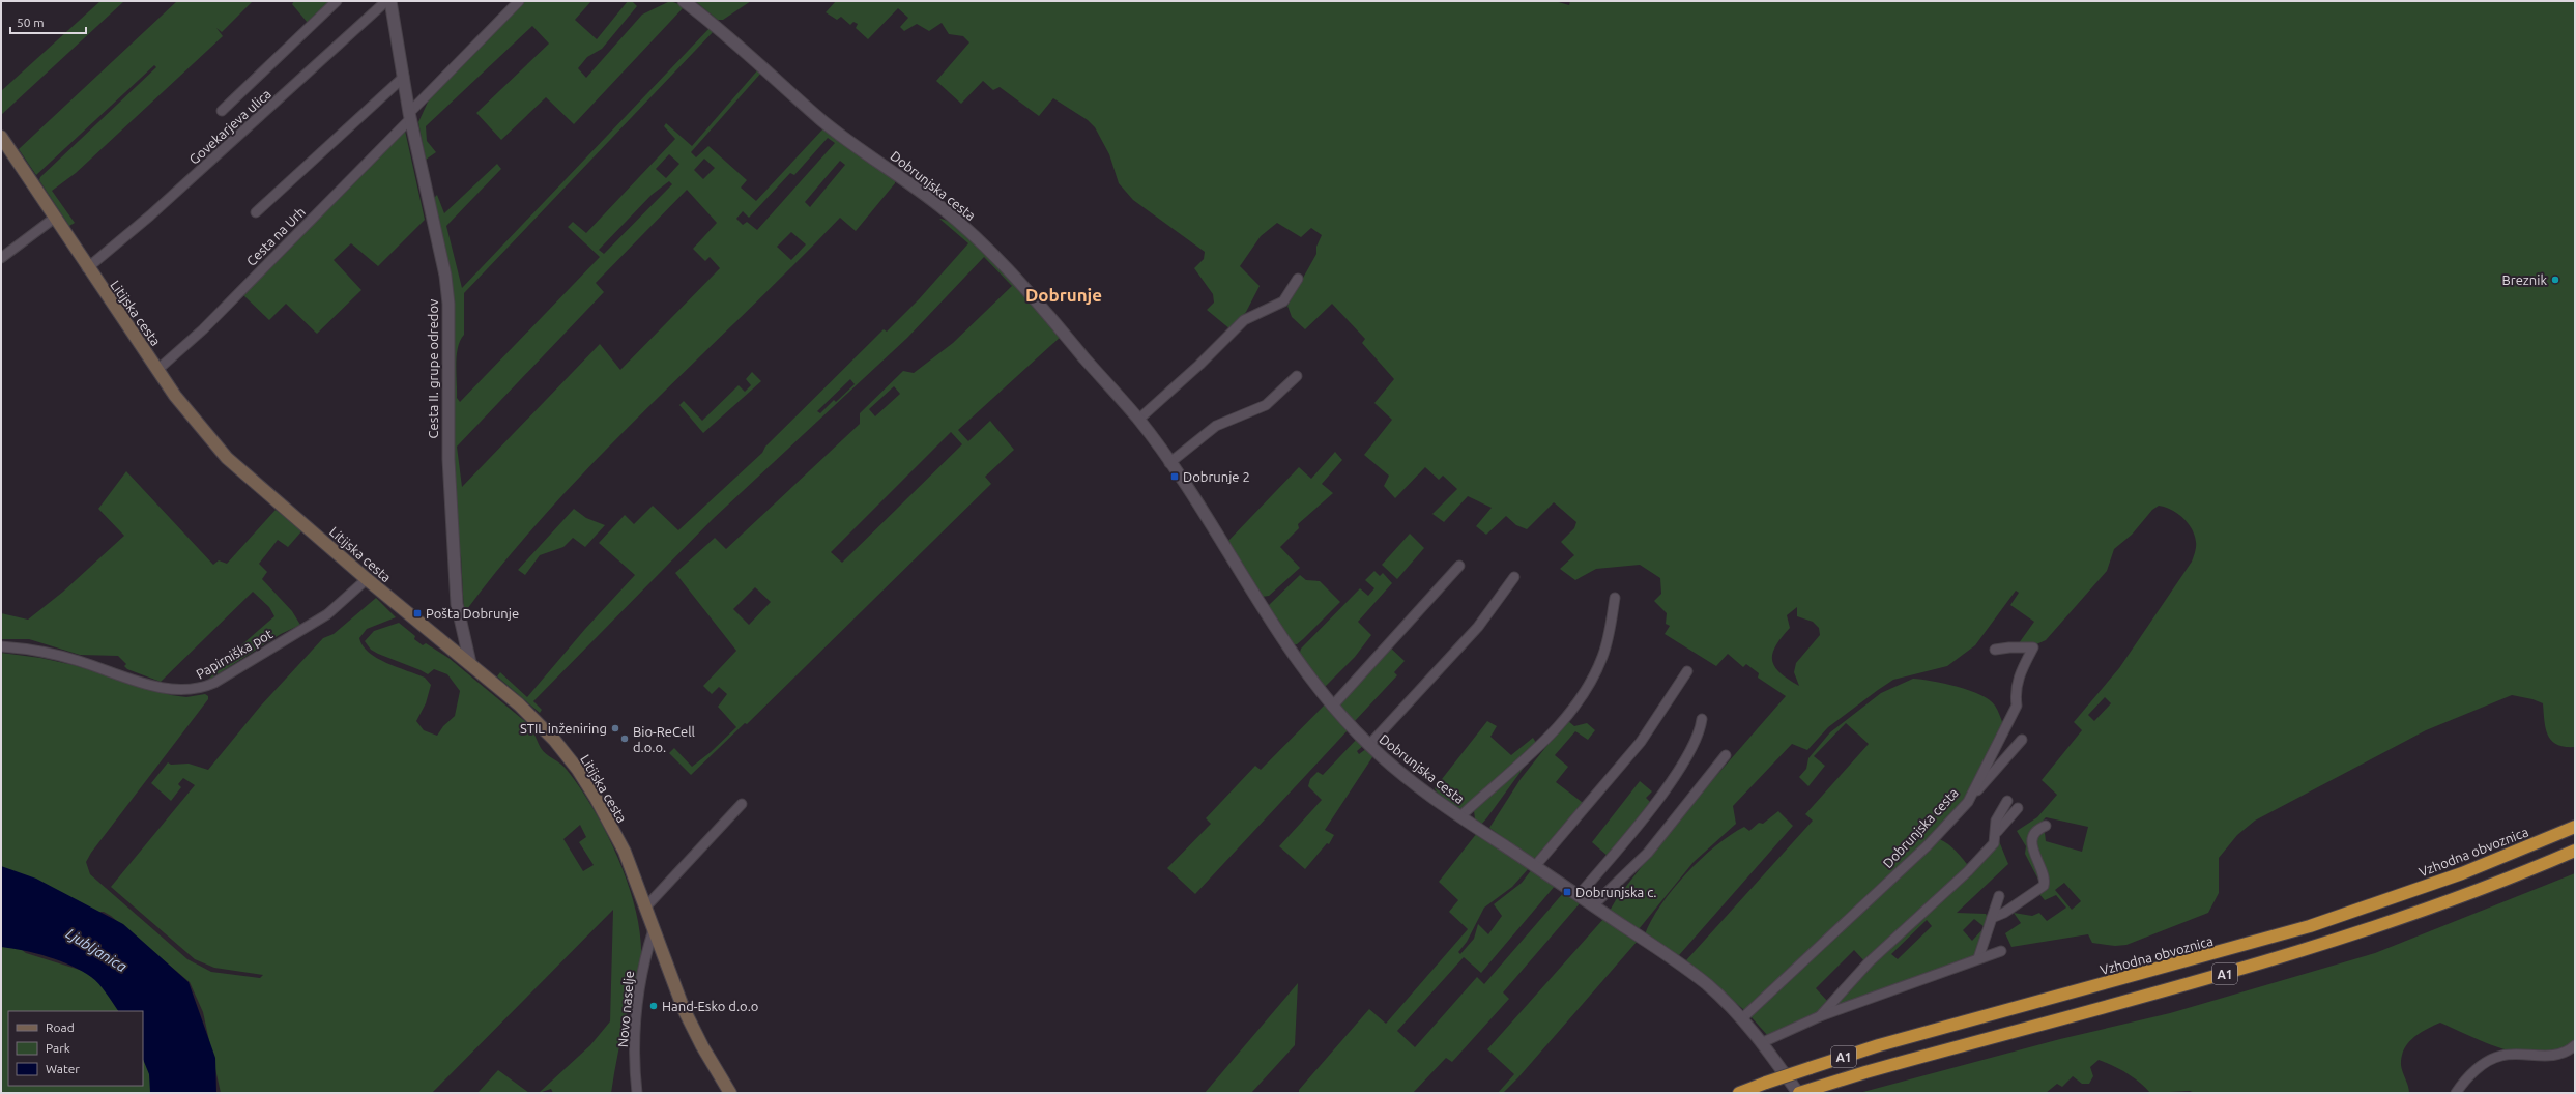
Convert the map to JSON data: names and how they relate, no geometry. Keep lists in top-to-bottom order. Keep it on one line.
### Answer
{"streets":{"highway":["Vzhodna obvoznica","A1"],"main road":["Litijska cesta"],"street":["Govekarjeva ulica","Dobrunjska cesta","Cesta na Urh","Cesta II. grupe odredov","Papirniška pot","Novo naselje"]},"crossings":[["Govekarjeva ulica","Litijska cesta"],["Dobrunjska cesta","A1"],["Cesta na Urh","Litijska cesta"],["Cesta na Urh","Cesta II. grupe odredov"],["Litijska cesta","Cesta II. grupe odredov"],["Litijska cesta","Papirniška pot"],["Litijska cesta","Novo naselje"]],"districts":["Dobrunje"],"water":["Ljubljanica"],"places":{"other":["Breznik","STIL inženiring","Bio-ReCell d.o.o.","Hand-Esko d.o.o"],"transit":["Dobrunje 2","Pošta Dobrunje","Dobrunjska c."]},"legend":["Road","Park","Water"],"scale_bar":"50 m"}
